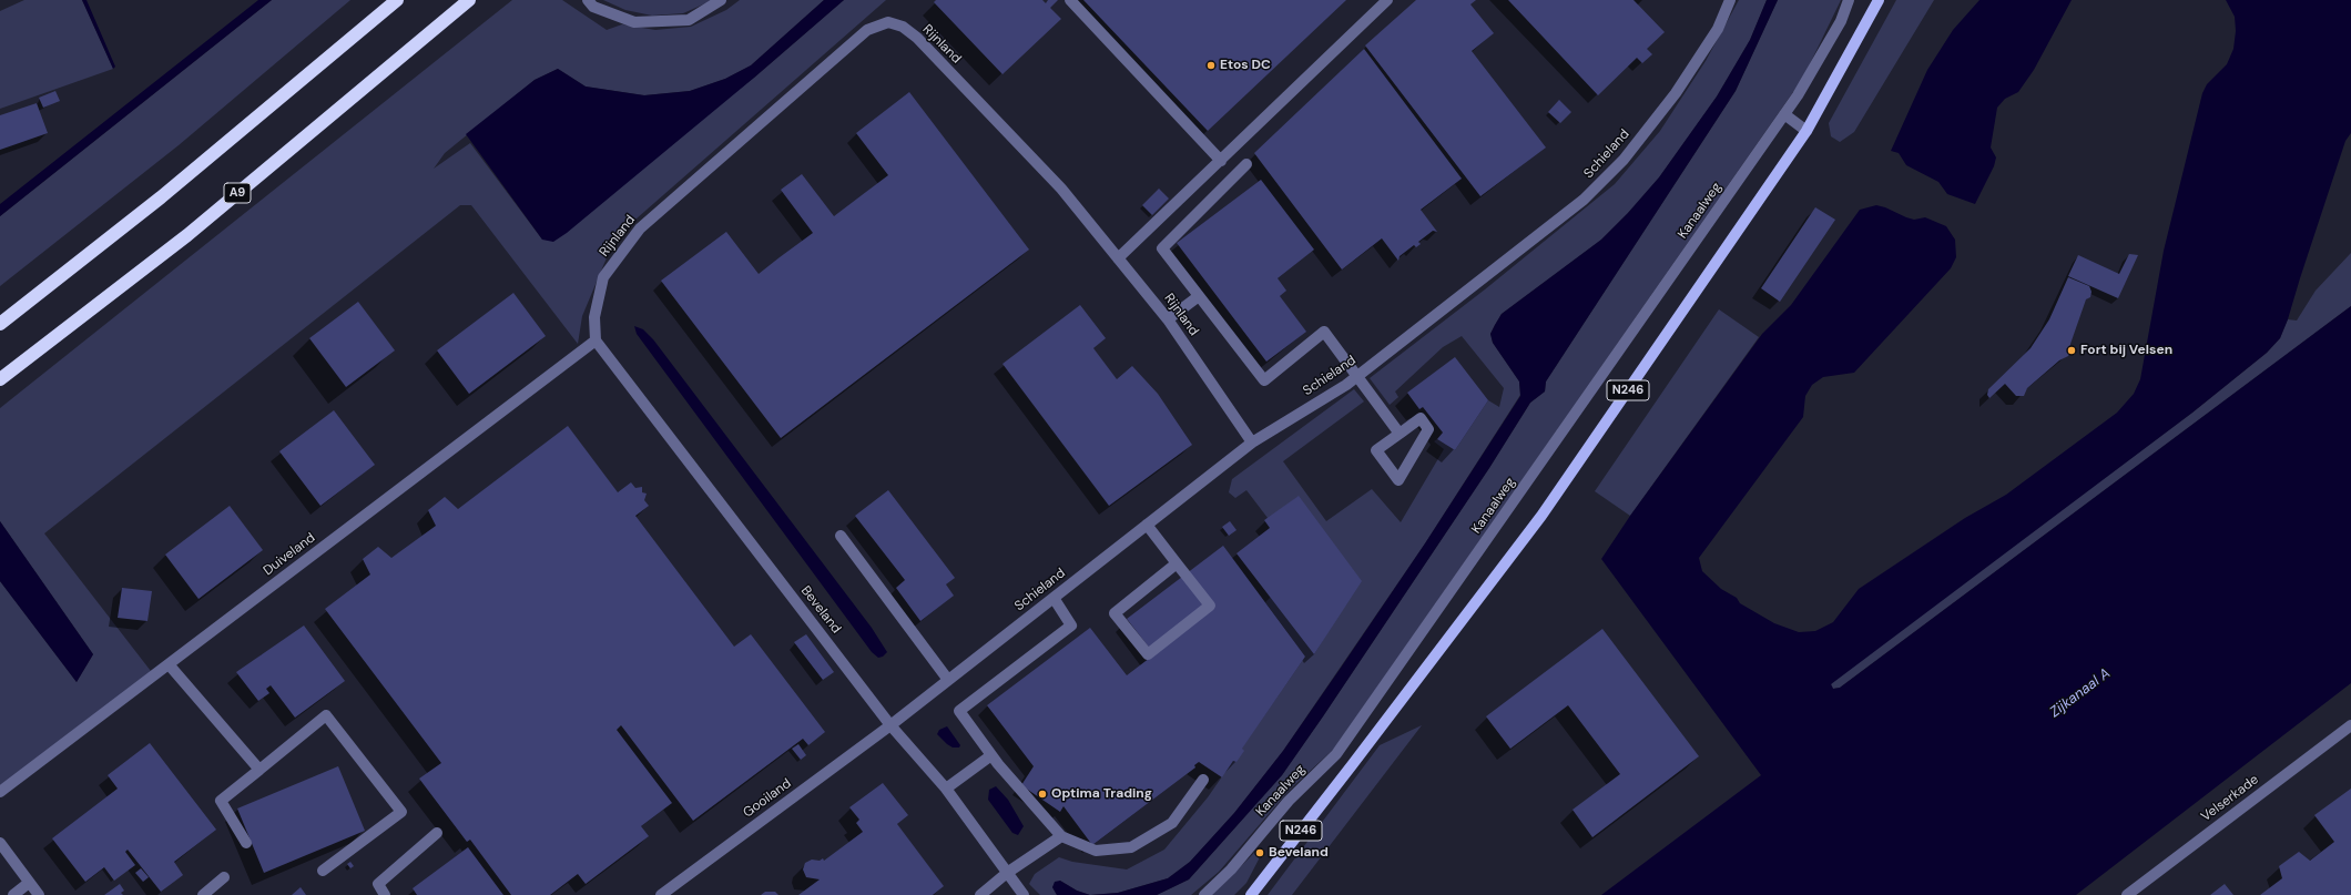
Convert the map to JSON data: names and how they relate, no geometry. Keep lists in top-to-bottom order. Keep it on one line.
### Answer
{"streets":{"highway":["A9"],"main road":["N246"],"street":["Rijnland","Schieland","Kanaalweg","Duiveland","Beveland","Gooiland","Velserkade"]},"crossings":[["Rijnland","Schieland"],["Rijnland","Duiveland"],["Rijnland","Beveland"],["Schieland","Beveland"],["Schieland","Gooiland"],["Duiveland","Beveland"],["Beveland","Gooiland"]],"water":["Zijkanaal A"],"places":["Etos DC","Fort bij Velsen","Optima Trading","Beveland"]}
